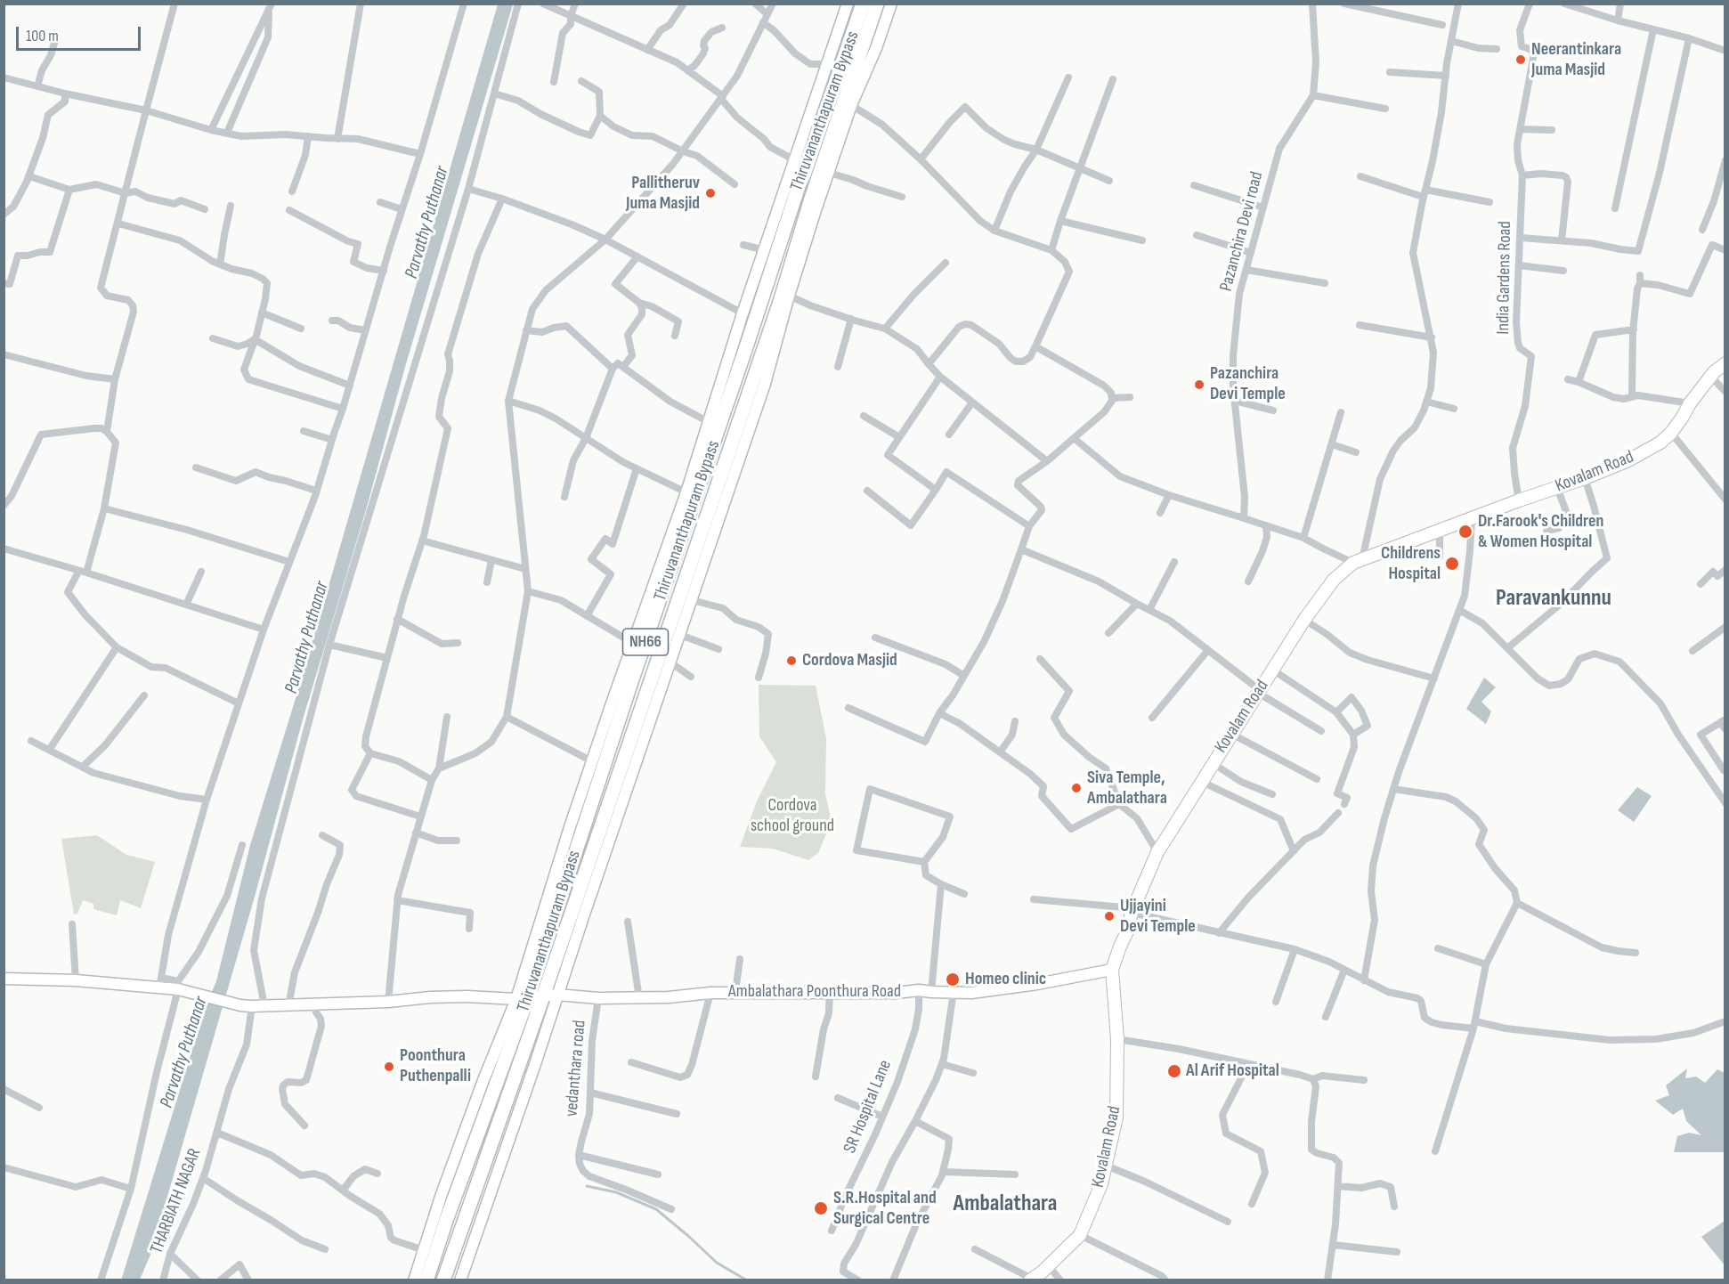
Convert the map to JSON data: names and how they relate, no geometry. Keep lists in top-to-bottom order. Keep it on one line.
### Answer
{"streets":{"highway":["Thiruvananthapuram Bypass","NH66"],"main road":["Kovalam Road"],"street":["Pazanchira Devi road","India Gardens Road","Ambalathara Poonthura Road","vedanthara road","SR Hospital Lane","THARBIATH NAGAR"]},"crossings":[["Thiruvananthapuram Bypass","Ambalathara Poonthura Road"],["India Gardens Road","Kovalam Road"],["Kovalam Road","Ambalathara Poonthura Road"],["Ambalathara Poonthura Road","vedanthara road"],["Ambalathara Poonthura Road","SR Hospital Lane"],["Ambalathara Poonthura Road","THARBIATH NAGAR"]],"districts":["Paravankunnu","Ambalathara"],"water":["Parvathy Puthanar"],"parks":["Cordova school ground"],"places":["Neerantinkara Juma Masjid","Pallitheruv Juma Masjid","Pazanchira Devi Temple","Dr.Farook's Children & Women Hospital","Childrens Hospital","Cordova Masjid","Siva Temple, Ambalathara","Ujjayini Devi Temple","Homeo clinic","Poonthura Puthenpalli","Al Arif Hospital","S.R.Hospital and Surgical Centre"],"scale_bar":"100 m"}
